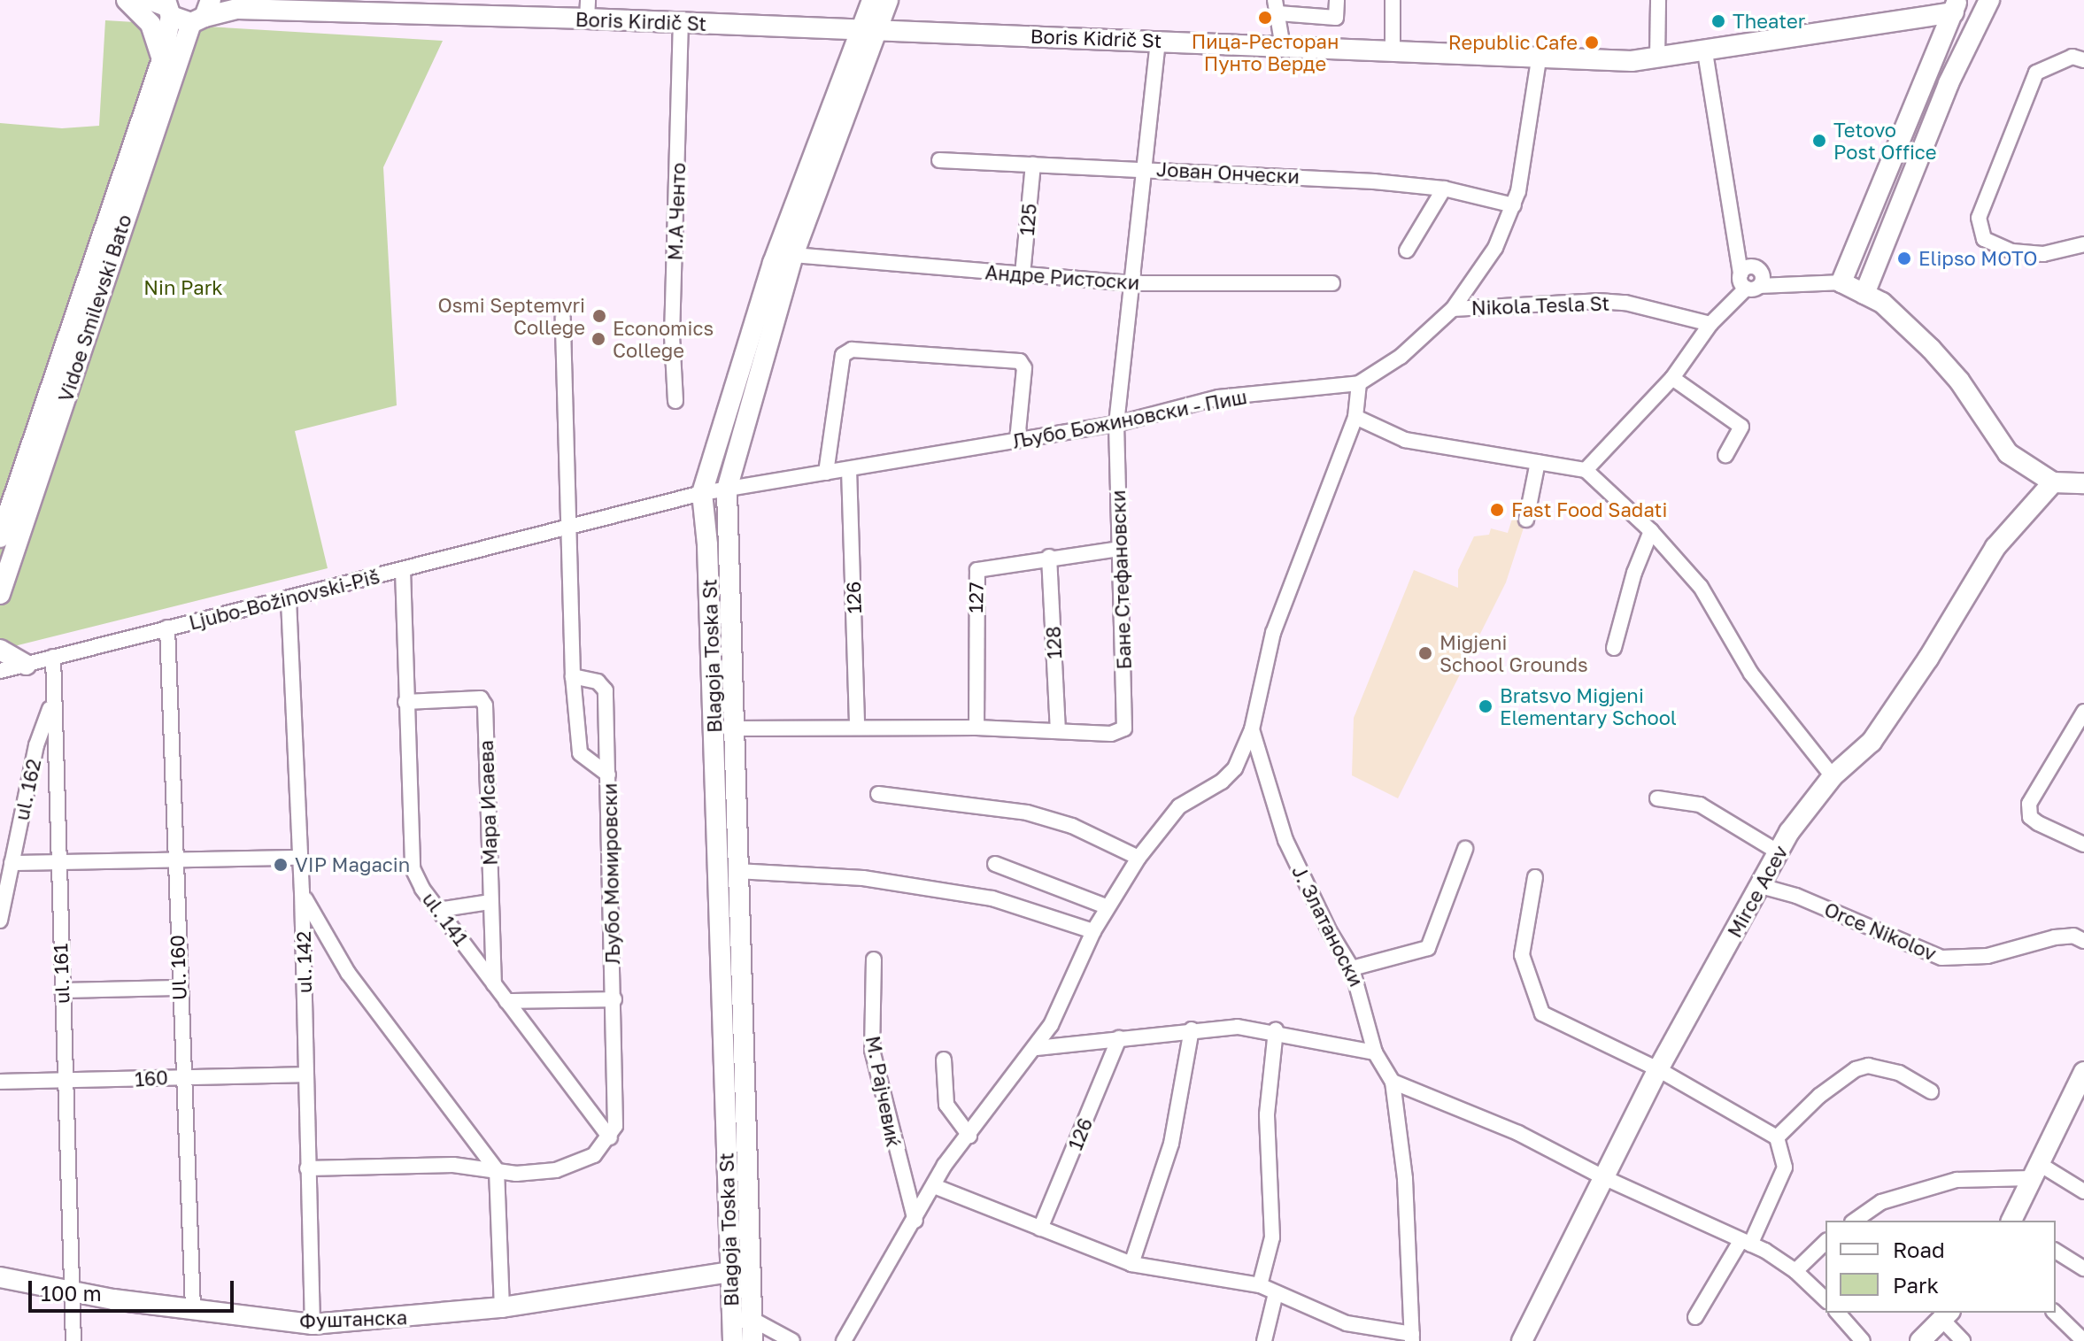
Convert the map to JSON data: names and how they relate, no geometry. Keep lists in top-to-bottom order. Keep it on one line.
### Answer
{"streets":{"street":["Boris Kirdič St","Boris Kidrič St","Јован Ончески","М.А Ченто","125","Андре Ристоски","Nikola Tesla St","Vidoe Smilevski Bato","Љубо Божиновски - Пиш","Бане Стефановски","126","127","Ljubo-Božinovski-Piš","128","Blagoja Toska St","ul. 162","Мара Исаева","Љубо Момировски","Mirce Acev","ul. 141","Ј. Златаноски","Orce Nikolov","ul. 142","Ul. 160","ul. 161","160","М. Рајчевиќ","Фуштанска"]},"crossings":[["Boris Kirdič St","Boris Kidrič St"],["Boris Kirdič St","М.А Ченто"],["Boris Kirdič St","Vidoe Smilevski Bato"],["Boris Kirdič St","Blagoja Toska St"],["Boris Kidrič St","Љубо Божиновски - Пиш"],["Boris Kidrič St","Бане Стефановски"],["Boris Kidrič St","Blagoja Toska St"],["Јован Ончески","125"],["Јован Ончески","Љубо Божиновски - Пиш"],["Јован Ончески","Бане Стефановски"],["125","Андре Ристоски"],["Андре Ристоски","Бане Стефановски"],["Андре Ристоски","Blagoja Toska St"],["Nikola Tesla St","Љубо Божиновски - Пиш"],["Љубо Божиновски - Пиш","Бане Стефановски"],["Љубо Божиновски - Пиш","126"],["Љубо Божиновски - Пиш","Ljubo-Božinovski-Piš"],["Љубо Божиновски - Пиш","Blagoja Toska St"],["Бане Стефановски","126"],["Бане Стефановски","127"],["Бане Стефановски","128"],["Бане Стефановски","Blagoja Toska St"],["126","Ј. Златаноски"],["127","128"],["Ljubo-Božinovski-Piš","Blagoja Toska St"],["Ljubo-Božinovski-Piš","ul. 141"],["Ljubo-Božinovski-Piš","ul. 142"],["Ljubo-Božinovski-Piš","Ul. 160"],["Ljubo-Božinovski-Piš","ul. 161"],["Blagoja Toska St","Фуштанска"],["ul. 162","ul. 161"],["Мара Исаева","ul. 141"],["Љубо Момировски","ul. 141"],["Mirce Acev","Orce Nikolov"],["ul. 142","160"],["ul. 142","Фуштанска"],["Ul. 160","160"],["Ul. 160","Фуштанска"],["ul. 161","160"],["ul. 161","Фуштанска"]],"parks":["Nin Park"],"places":["Пица-Ресторан Пунто Верде","Theater","Republic Cafe","Tetovo Post Office","Elipso MOTO","Osmi Septemvri College","Economics College","Fast Food Sadati","Migjeni School Grounds","Bratsvo Migjeni Elementary School","VIP Magacin"],"legend":["Road","Park"],"scale_bar":"100 m"}
